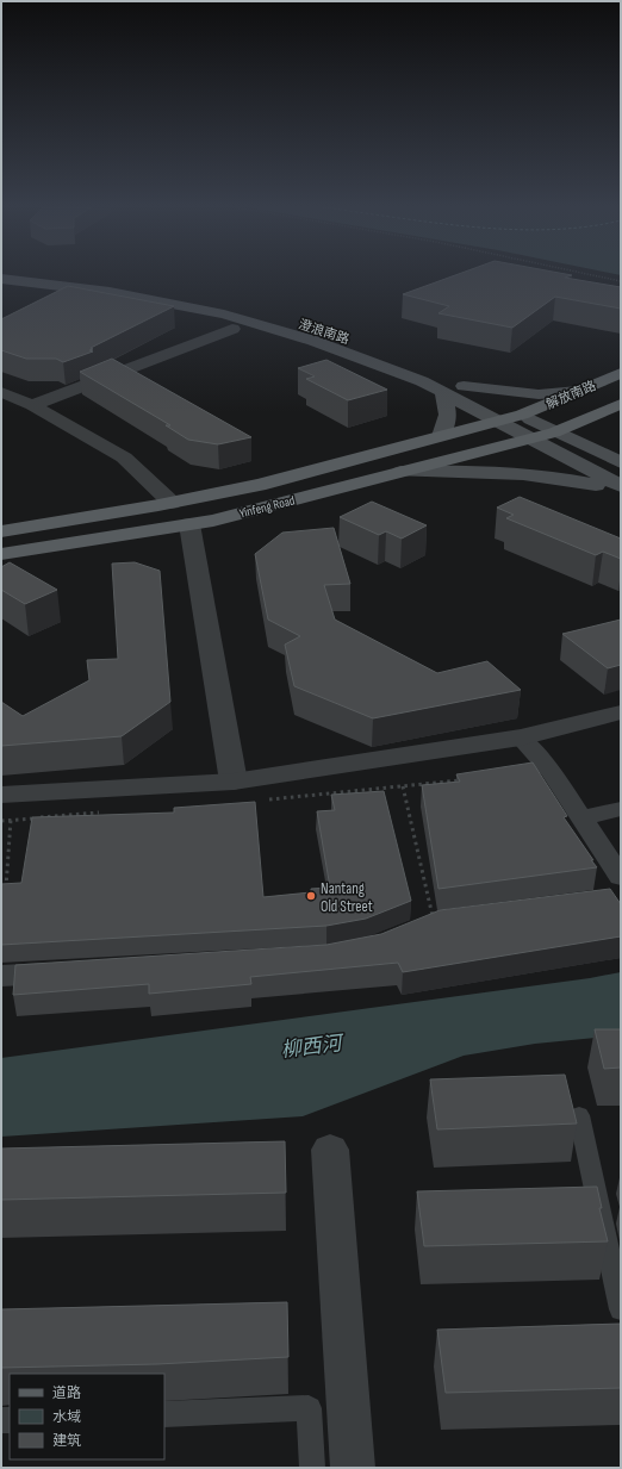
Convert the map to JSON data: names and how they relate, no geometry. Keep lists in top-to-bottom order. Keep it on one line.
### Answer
{"streets":{"main road":["澄浪南路","解放南路","Yinfeng Road"]},"crossings":[["澄浪南路","解放南路"],["澄浪南路","Yinfeng Road"],["解放南路","Yinfeng Road"]],"water":["柳西河"],"places":["Nantang Old Street"],"legend":["道路","水域","建筑"]}
